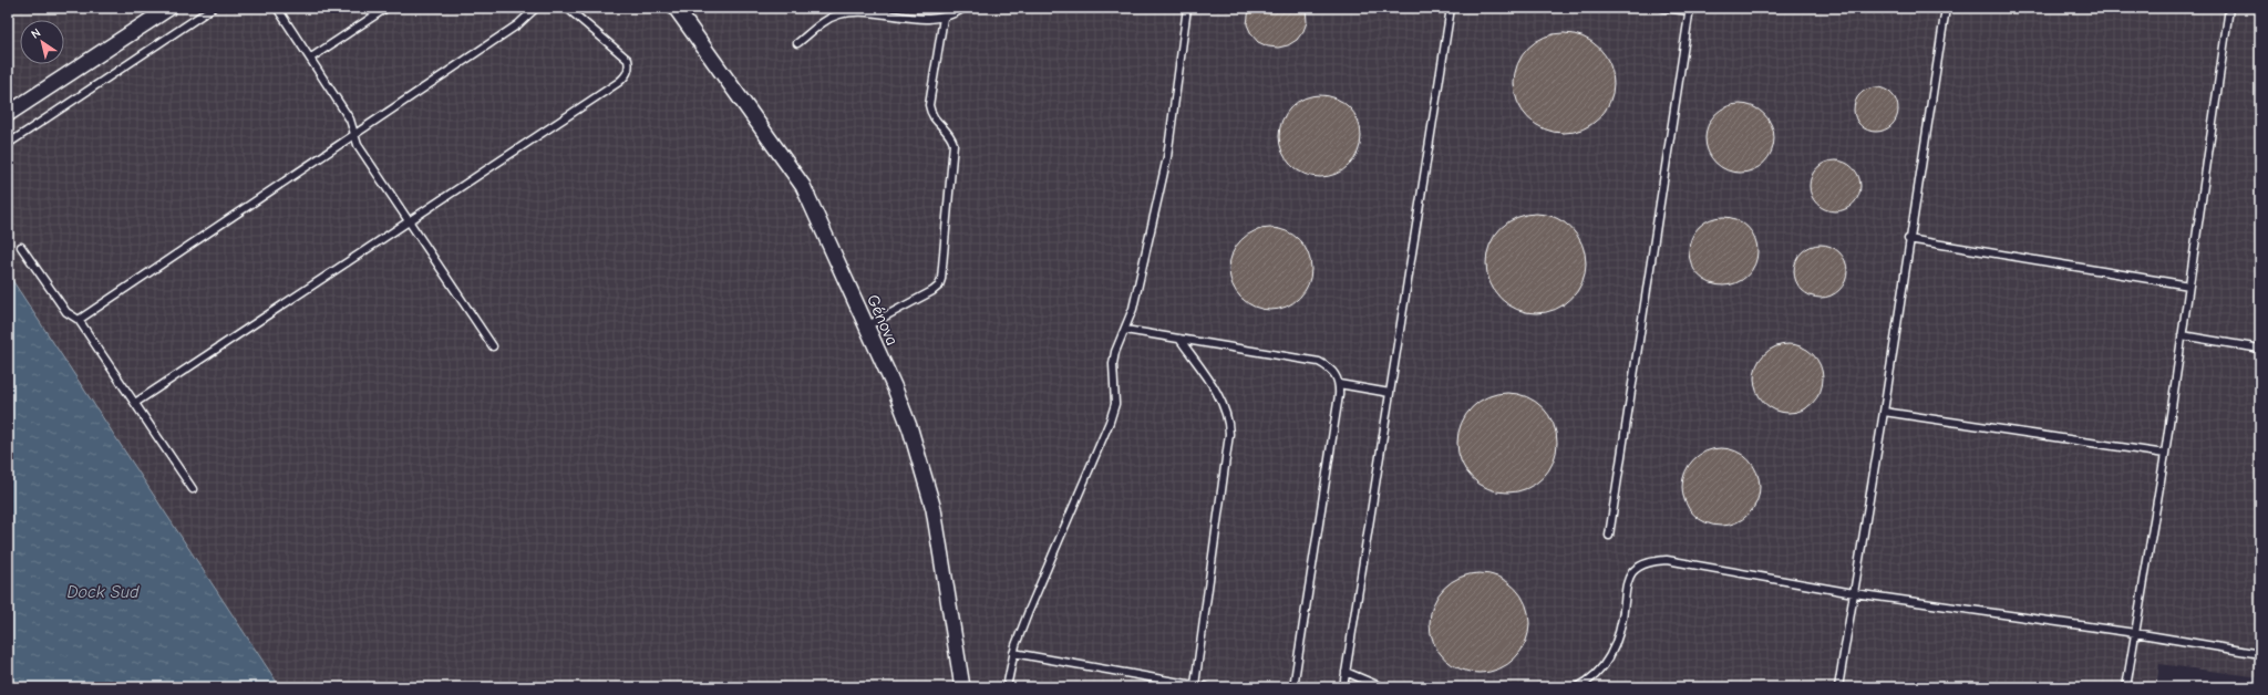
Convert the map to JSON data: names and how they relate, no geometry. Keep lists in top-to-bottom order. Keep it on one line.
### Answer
{"streets":{"street":["Génova"]},"water":["Dock Sud"],"north":"top left"}
